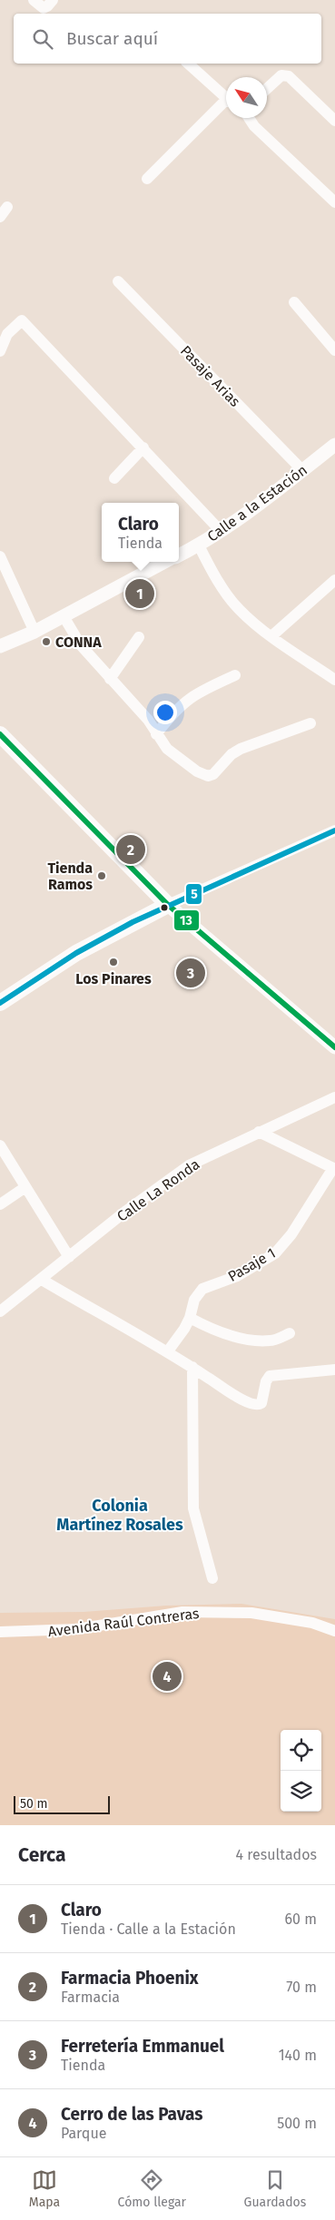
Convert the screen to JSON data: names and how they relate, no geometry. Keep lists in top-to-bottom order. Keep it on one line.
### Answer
{"streets":{"street":["Pasaje Arias","Calle a la Estación","Calle La Ronda","Pasaje 1","Avenida Raúl Contreras"]},"crossings":[["Pasaje Arias","Calle a la Estación"]],"districts":["Colonia Martínez Rosales"],"places":["CONNA","Tienda Ramos","Los Pinares"],"lines":["transit line 13","transit line 5"],"scale_bar":"50 m","north":"top left","page":{"search":"Buscar aquí","popup":["Claro","Tienda"],"pins":["1","2","3","4"],"scale":"50 m","heading":["Cerca","4 resultados"],"list":[{"mark":"1","name":"Claro","note":"Tienda · Calle a la Estación","value":"60 m"},{"mark":"2","name":"Farmacia Phoenix","note":"Farmacia","value":"70 m"},{"mark":"3","name":"Ferretería Emmanuel","note":"Tienda","value":"140 m"},{"mark":"4","name":"Cerro de las Pavas","note":"Parque","value":"500 m"}],"nav":["Mapa","Cómo llegar","Guardados"]}}
